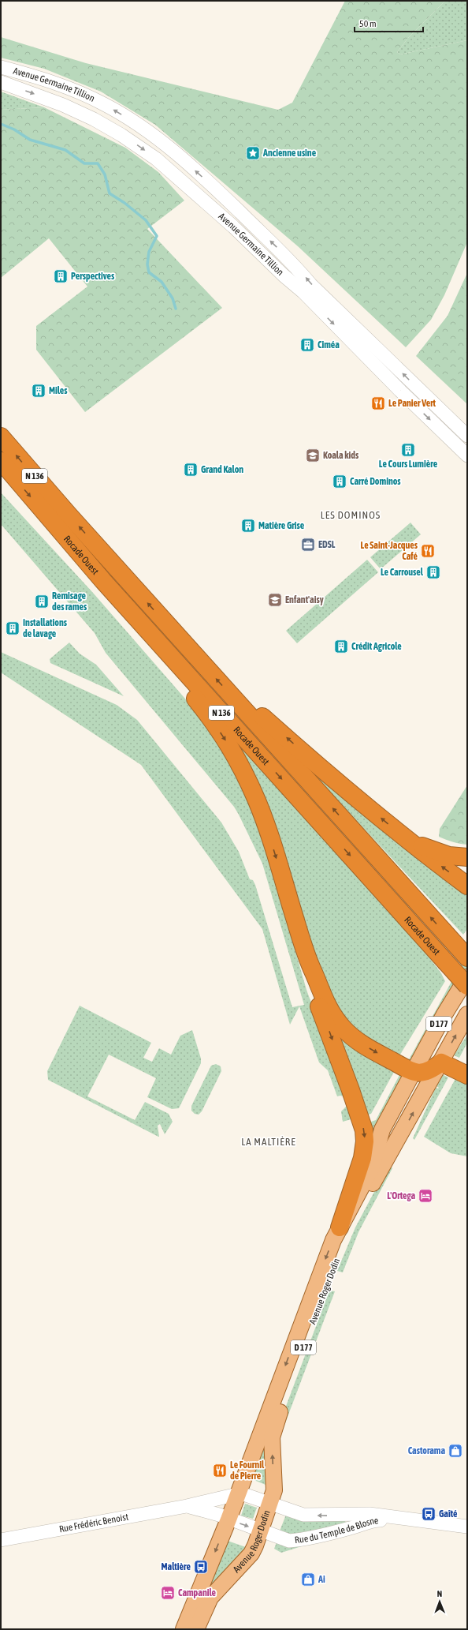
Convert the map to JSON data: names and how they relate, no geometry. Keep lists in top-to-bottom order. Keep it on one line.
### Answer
{"streets":{"highway":["N 136","Rocade Ouest"],"main road":["D 177","Avenue Roger Dodin"],"street":["Avenue Germaine Tillion","Rue Frédéric Benoist","Rue du Temple de Blosne"]},"crossings":[["D 177","Avenue Roger Dodin"],["Avenue Roger Dodin","Rue Frédéric Benoist"],["Avenue Roger Dodin","Rue du Temple de Blosne"],["Rue Frédéric Benoist","Rue du Temple de Blosne"]],"districts":["LES DOMINOS","LA MALTIÈRE"],"places":{"place":["Ancienne usine"],"building":["Perspectives","Ciméa","Miles","Le Cours Lumière","Grand Kalon","Carré Dominos","Matière Grise","Le Carrousel","Remisage des rames","Installations de lavage","Crédit Agricole"],"restaurant":["Le Panier Vert","Le Saint-Jacques Café","Le Fournil de Pierre"],"school or university":["Koala kids","Enfant'aisy"],"office":["EDSL"],"hotel":["L'Ortega","Campanile"],"shop":["Castorama","Ai"],"bus stop":["Gaîté","Maltière"]},"scale_bar":"50 m","north":"top"}
